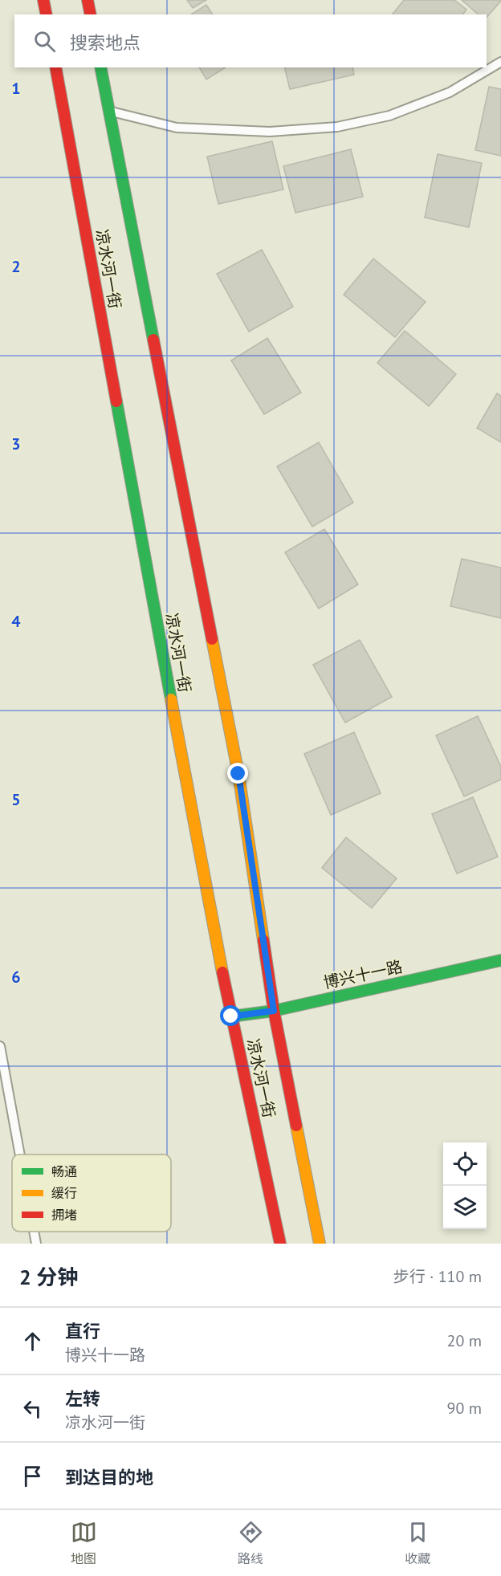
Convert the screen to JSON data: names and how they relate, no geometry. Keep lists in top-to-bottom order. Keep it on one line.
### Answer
{"streets":{"main road":["凉水河一街","博兴十一路"]},"crossings":[["凉水河一街","博兴十一路"]],"legend":["畅通","缓行","拥堵"],"page":{"search":"搜索地点","heading":["2 分钟","步行 · 110 m"],"list":[["直行","博兴十一路","20 m"],["左转","凉水河一街","90 m"],"到达目的地"],"nav":["地图","路线","收藏"]},"grid":{"rows":["1","2","3","4","5","6"]}}
